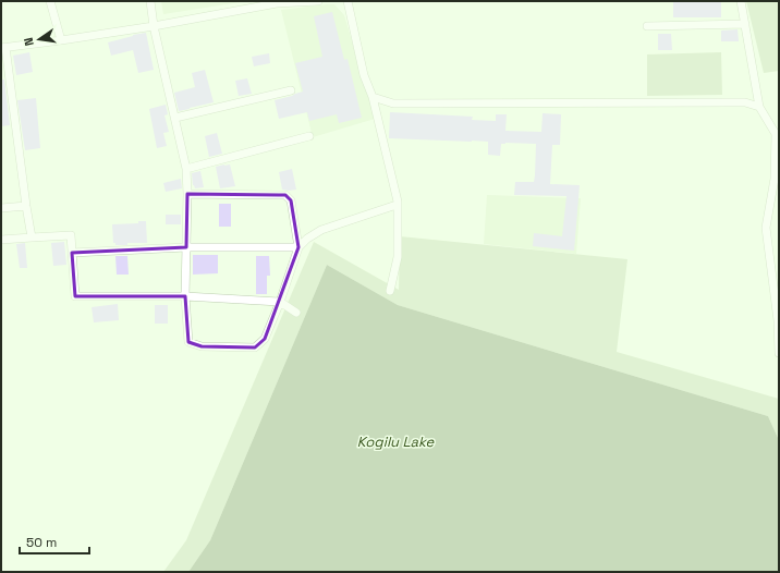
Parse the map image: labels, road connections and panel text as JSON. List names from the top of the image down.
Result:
{
  "water": ["Kogilu Lake"],
  "scale_bar": "50 m",
  "north": "left"
}
